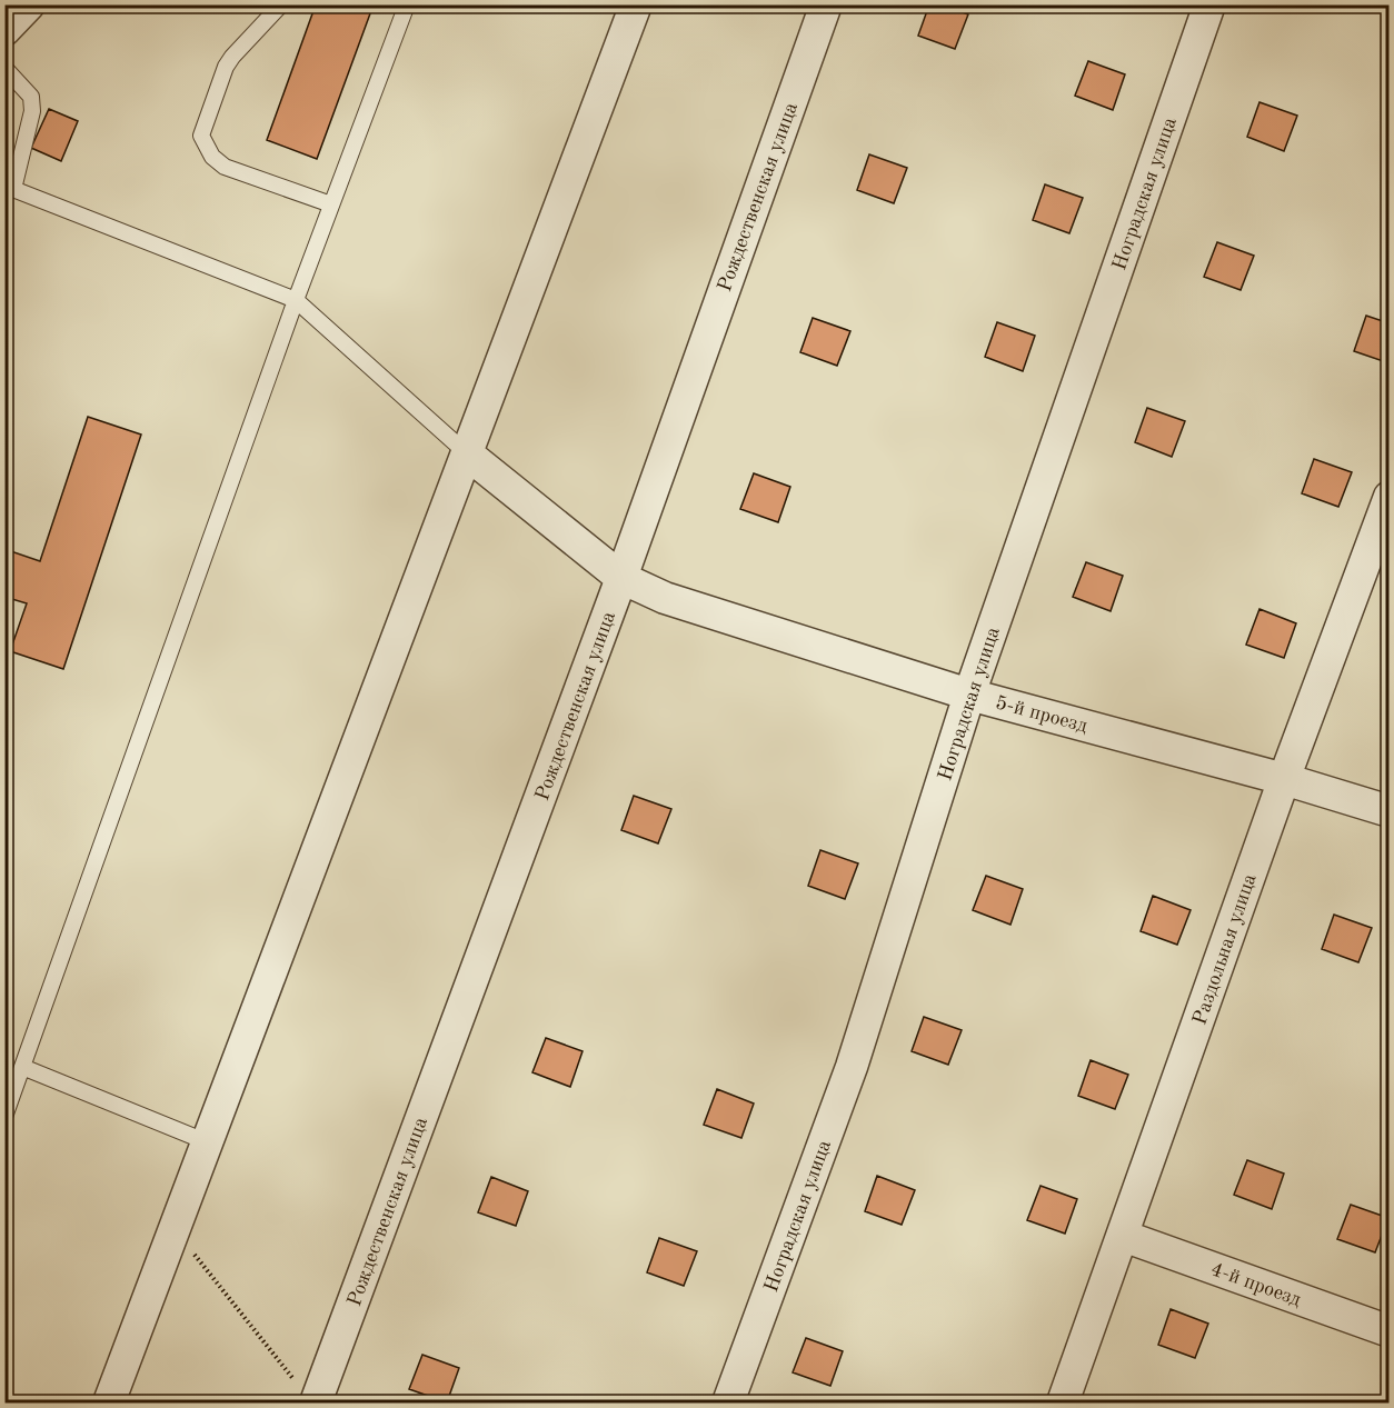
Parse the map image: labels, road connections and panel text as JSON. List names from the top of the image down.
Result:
{
  "streets": {
    "street": [
      "Ноградская улица",
      "Рождественская улица",
      "5-й проезд",
      "Раздольная улица",
      "4-й проезд"
    ]
  },
  "crossings": [
    ["Ноградская улица", "5-й проезд"],
    ["Рождественская улица", "5-й проезд"],
    ["5-й проезд", "Раздольная улица"],
    ["Раздольная улица", "4-й проезд"]
  ]
}
